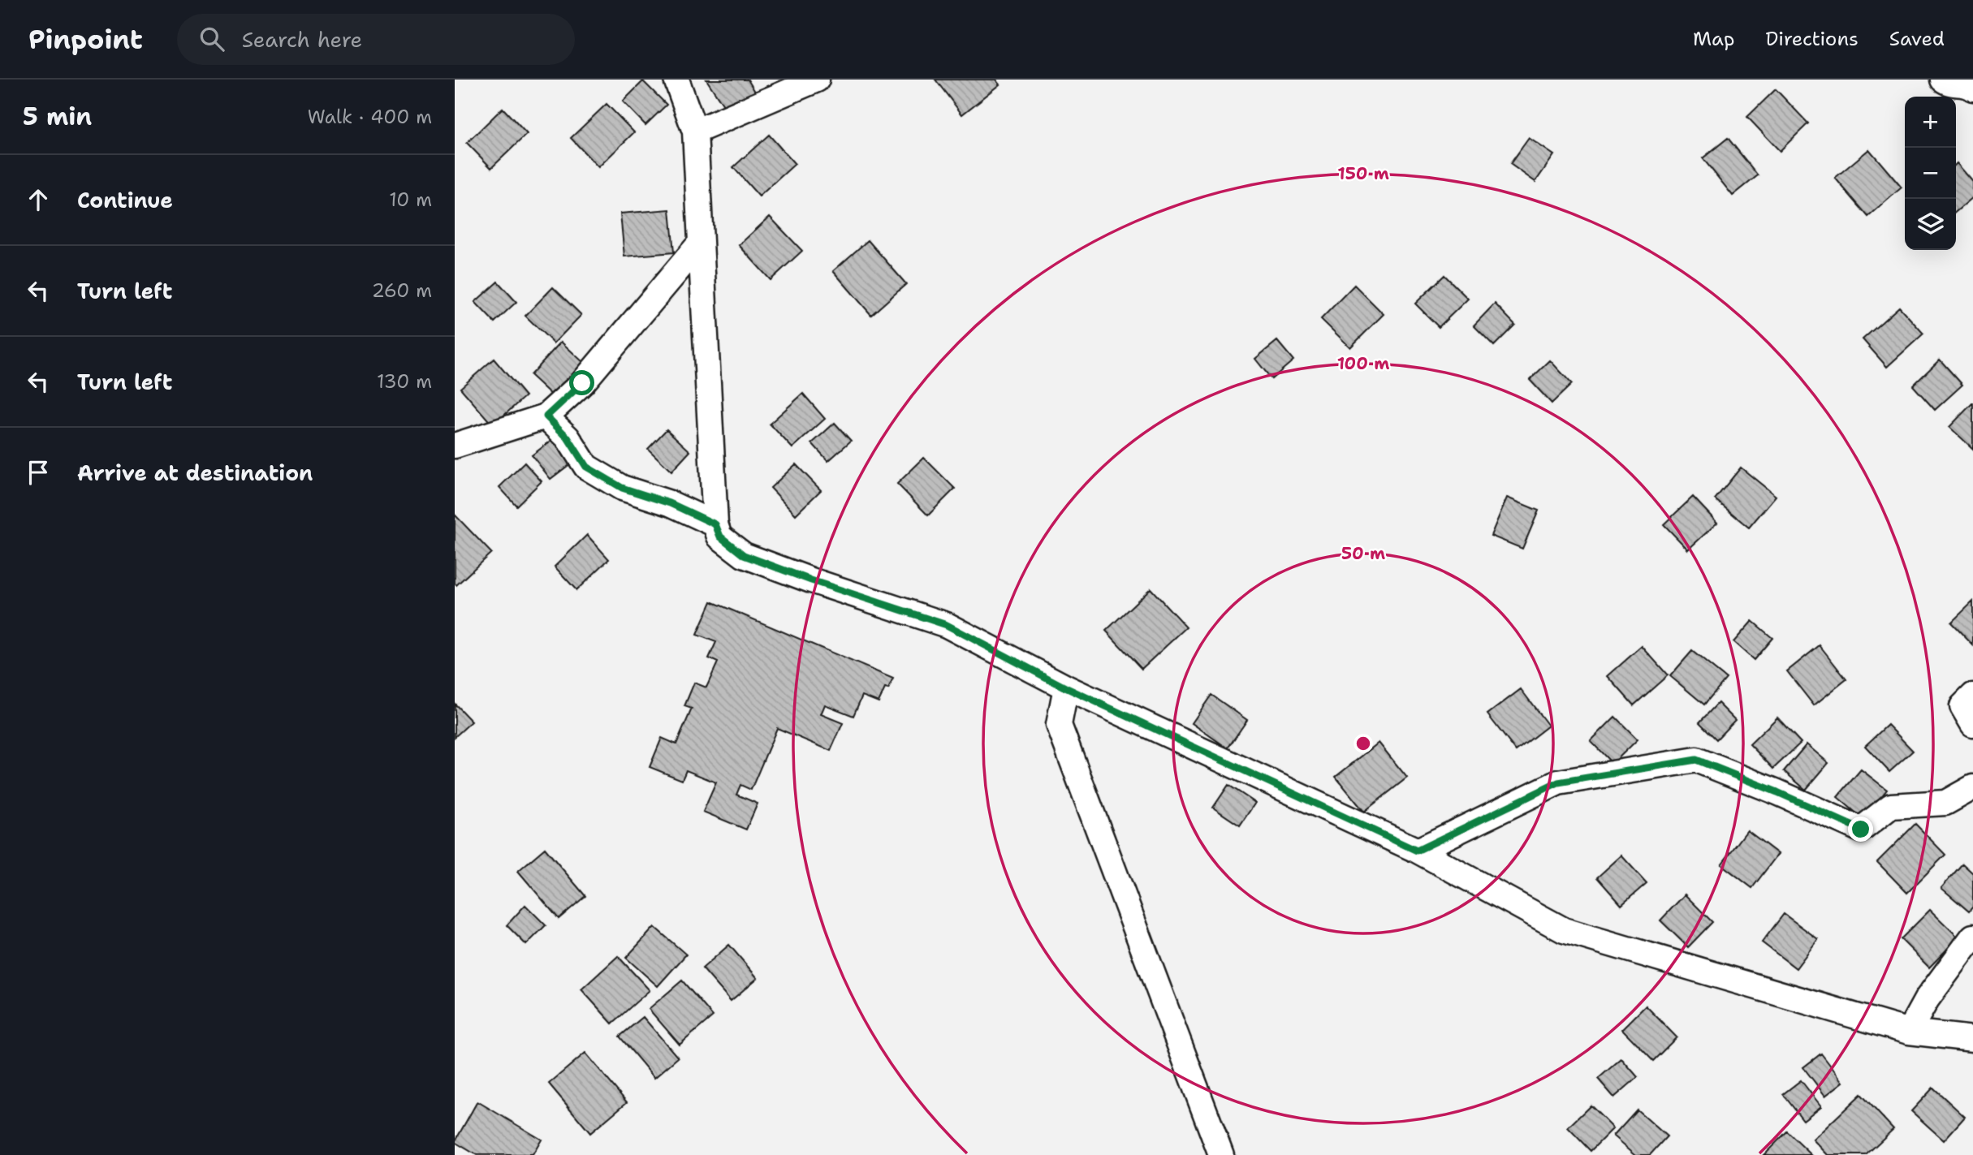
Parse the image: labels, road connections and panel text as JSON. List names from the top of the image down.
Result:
{
  "page": {
    "header": "Pinpoint",
    "search": "Search here",
    "nav": ["Map", "Directions", "Saved"],
    "heading": ["5 min", "Walk · 400 m"],
    "map_buttons": ["+", "−"],
    "list": [
      ["Continue", "10 m"],
      ["Turn left", "260 m"],
      ["Turn left", "130 m"],
      "Arrive at destination"
    ]
  },
  "rings": ["150 m", "100 m", "50 m"]
}
